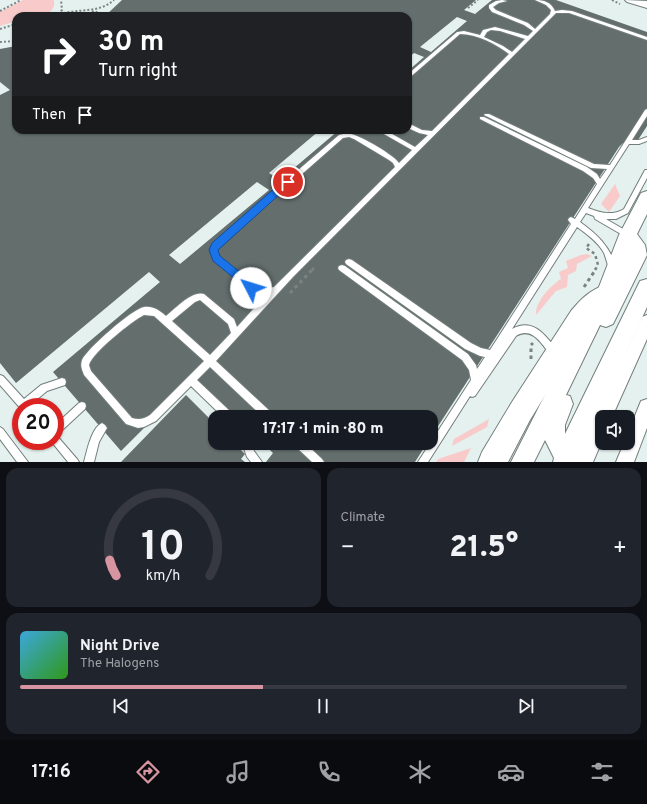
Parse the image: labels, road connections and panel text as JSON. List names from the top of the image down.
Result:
{
  "page": {
    "turn": ["30 m", "Turn right"],
    "then": "Then",
    "limit": "20",
    "trip": "17:17 · 1 min · 80 m",
    "tile": "Climate",
    "heat": ["−", "21.5°", "+"],
    "song": ["Night Drive", "The Halogens"],
    "tabs": "17:16",
    "gauge": ["10", "km/h"]
  }
}
